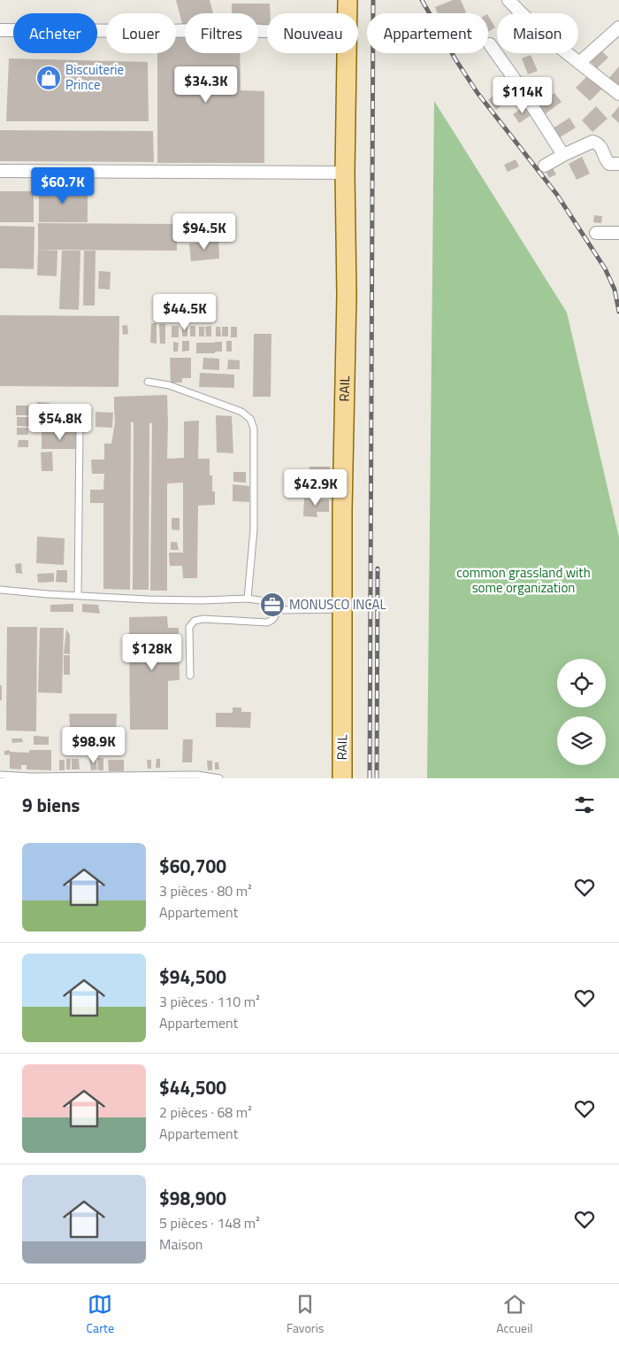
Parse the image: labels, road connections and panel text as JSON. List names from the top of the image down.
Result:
{
  "streets": {
    "main road": ["RAIL"]
  },
  "parks": ["common grassland with some organization"],
  "places": {
    "shop": ["Biscuiterie Prince"],
    "office": ["MONUSCO INCAL"]
  },
  "page": {
    "chip": [
      "Acheter",
      "Louer",
      "Filtres",
      "Nouveau",
      "Appartement",
      "Maison"
    ],
    "price": [
      "$34.3K",
      "$114K",
      "$60.7K",
      "$94.5K",
      "$44.5K",
      "$54.8K",
      "$42.9K",
      "$128K",
      "$98.9K"
    ],
    "heading": "9 biens",
    "list": [
      {
        "name": "$60,700",
        "note": "3 pièces · 80 m² · Appartement"
      },
      {
        "name": "$94,500",
        "note": "3 pièces · 110 m² · Appartement"
      },
      {
        "name": "$44,500",
        "note": "2 pièces · 68 m² · Appartement"
      },
      {
        "name": "$98,900",
        "note": "5 pièces · 148 m² · Maison"
      }
    ],
    "tabs": ["Carte", "Favoris", "Accueil"]
  }
}
